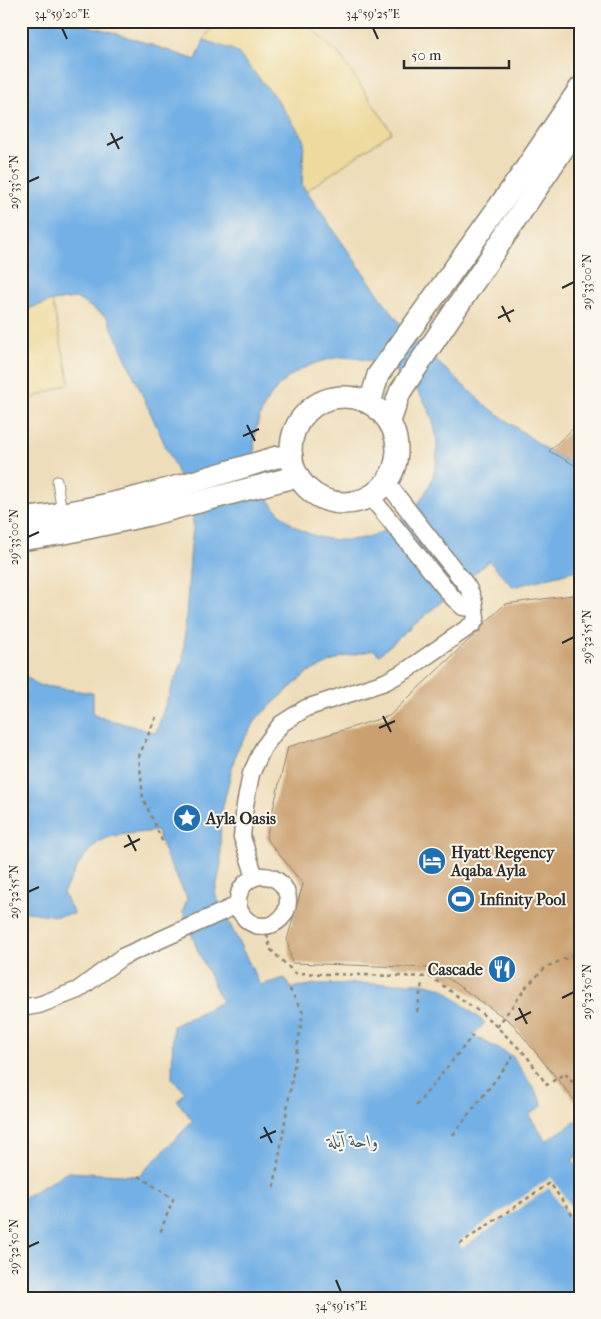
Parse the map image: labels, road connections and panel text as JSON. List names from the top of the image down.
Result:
{
  "water": ["واحة آيلة"],
  "places": {
    "place": ["Ayla Oasis"],
    "hotel": ["Hyatt Regency Aqaba Ayla"],
    "sports": ["Infinity Pool"],
    "restaurant": ["Cascade"]
  },
  "scale_bar": "50 m",
  "coordinates": [
    "34°59'20\"E",
    "34°59'25\"E",
    "29°33'05\"N",
    "29°33'00\"N",
    "29°32'55\"N",
    "29°32'50\"N",
    "34°59'15\"E"
  ]
}
